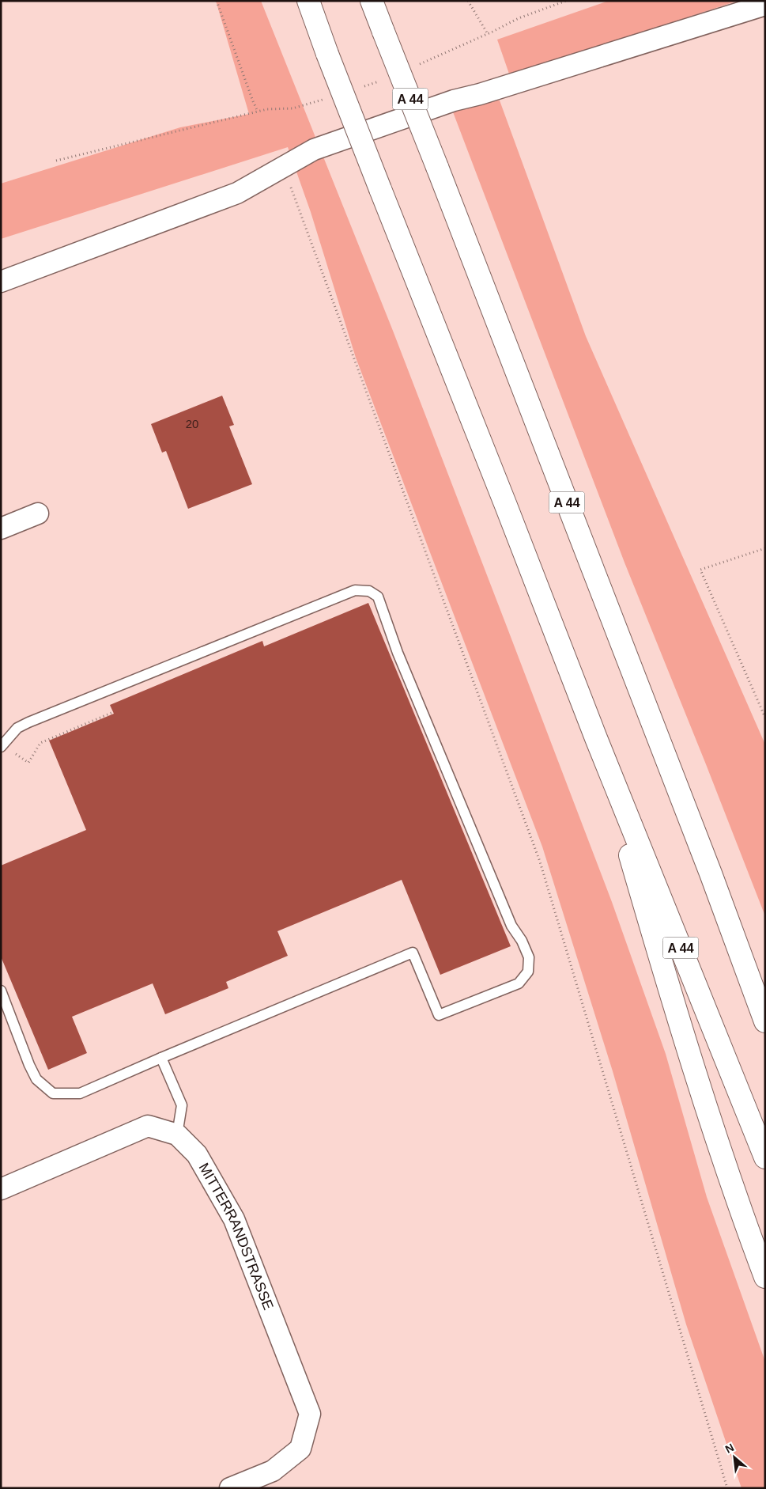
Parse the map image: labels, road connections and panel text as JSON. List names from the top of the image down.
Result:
{
  "streets": {
    "highway": ["A 44"],
    "street": ["MITTERRANDSTRASSE"]
  },
  "house_numbers": ["20"],
  "north": "top left"
}
